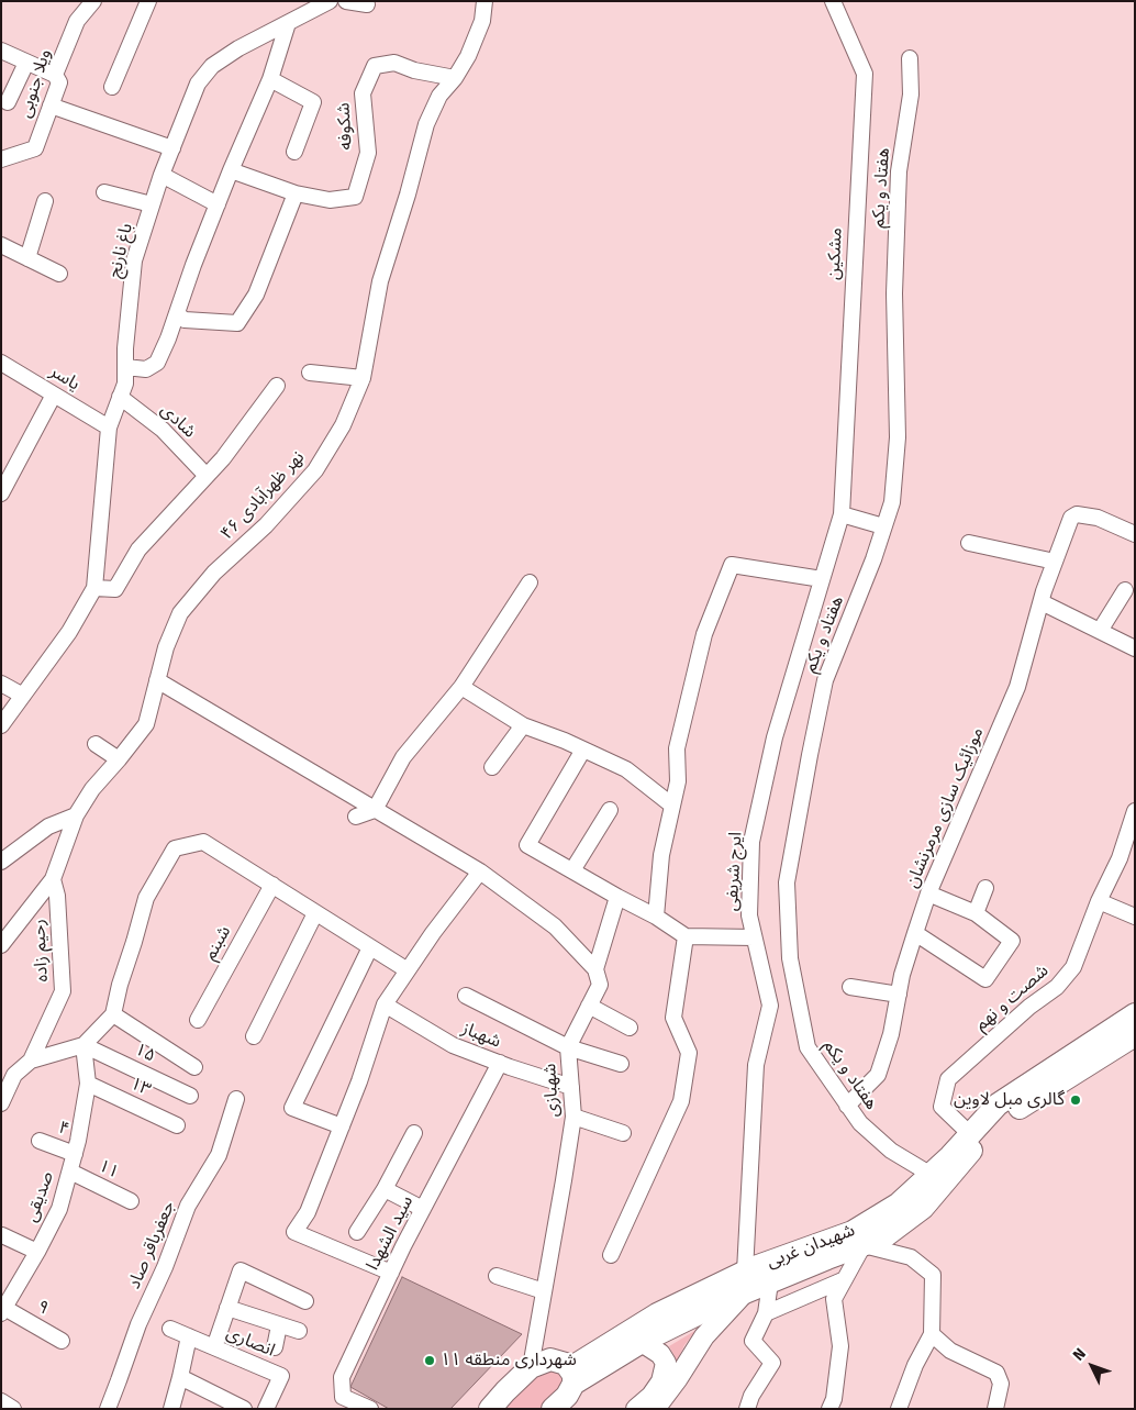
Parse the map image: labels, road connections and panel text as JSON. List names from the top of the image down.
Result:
{
  "streets": {
    "main road": ["شهیدان غربی"],
    "street": [
      "ویلا جنوبی",
      "شکوفه",
      "هفتاد و یکم",
      "باغ نارنج",
      "مشکین",
      "یاسر",
      "شادی",
      "نهر ظهرآبادی ۴۶",
      "موزائیک سازی مرمرنشان",
      "ایرج شریفی",
      "شبنم",
      "رحیم زاده",
      "شصت و نهم",
      "شهباز",
      "۱۵",
      "۱۳",
      "شهبازی",
      "۴",
      "۱۱",
      "صدیقی",
      "سید الشهدا",
      "جعفرباقر صاد",
      "۹",
      "انصاری"
    ]
  },
  "crossings": [
    ["شکوفه", "نهر ظهرآبادی ۴۶"],
    ["هفتاد و یکم", "موزائیک سازی مرمرنشان"],
    ["هفتاد و یکم", "شهیدان غربی"],
    ["باغ نارنج", "یاسر"],
    ["باغ نارنج", "شادی"],
    ["مشکین", "ایرج شریفی"],
    ["نهر ظهرآبادی ۴۶", "رحیم زاده"],
    ["ایرج شریفی", "شهیدان غربی"],
    ["شصت و نهم", "شهیدان غربی"],
    ["شهباز", "شهبازی"],
    ["شهباز", "سید الشهدا"],
    ["۱۵", "صدیقی"],
    ["۱۳", "صدیقی"],
    ["۴", "صدیقی"],
    ["۱۱", "صدیقی"],
    ["صدیقی", "۹"]
  ],
  "places": ["گالری مبل لاوین", "شهرداری منطقه ۱۱"],
  "north": "top left"
}
